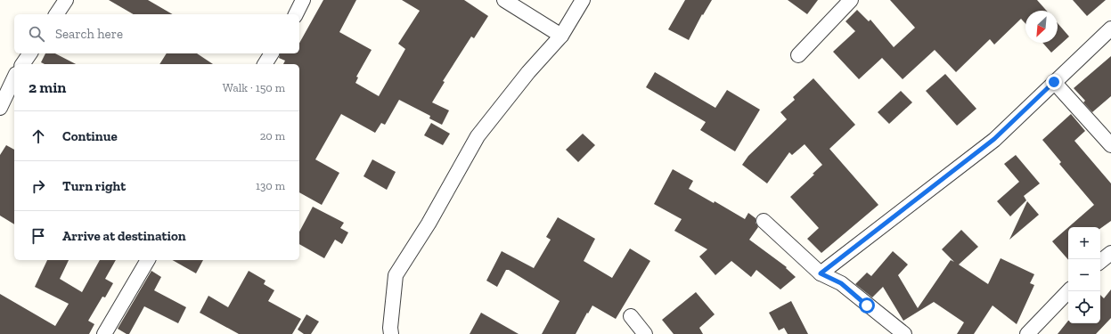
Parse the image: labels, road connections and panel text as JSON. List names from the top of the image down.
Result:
{
  "north": "bottom left",
  "page": {
    "search": "Search here",
    "heading": ["2 min", "Walk · 150 m"],
    "list": [
      ["Continue", "20 m"],
      ["Turn right", "130 m"],
      "Arrive at destination"
    ],
    "map_buttons": ["+", "−"]
  }
}
